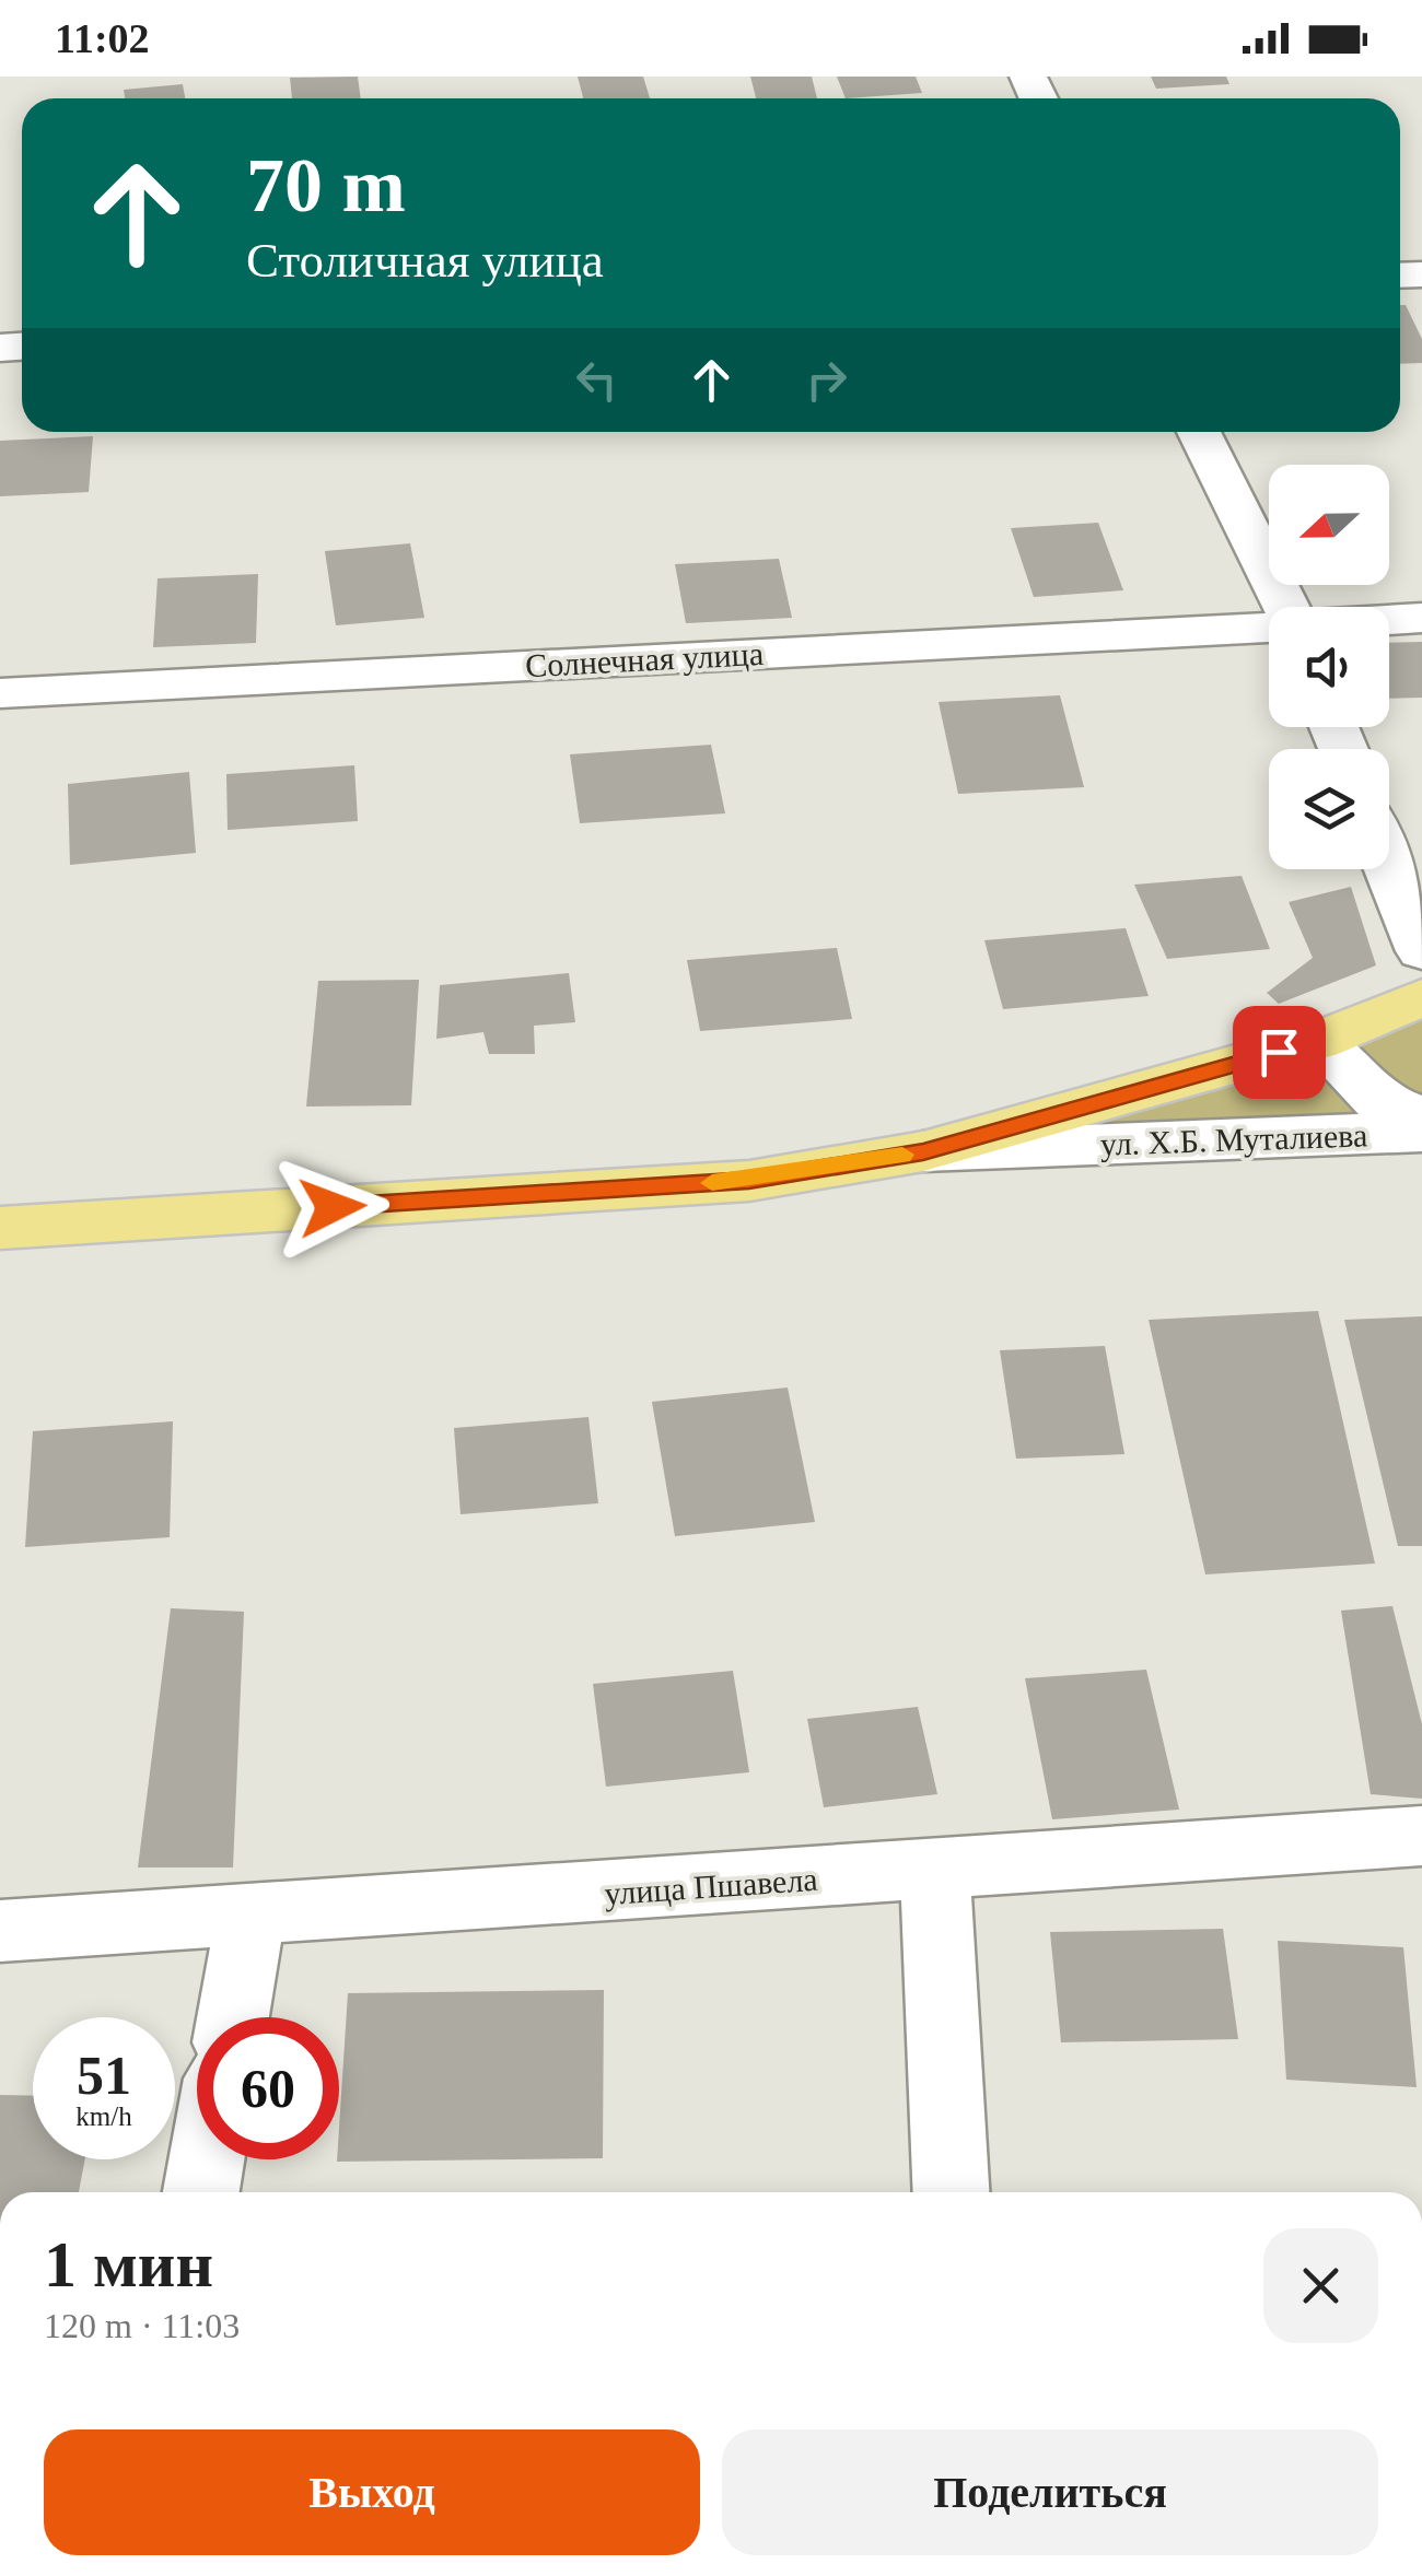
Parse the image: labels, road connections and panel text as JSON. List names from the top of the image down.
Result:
{
  "streets": {
    "main road": ["ул. Х.Б. Муталиева"],
    "street": ["Солнечная улица", "улица Пшавела"]
  },
  "north": "left",
  "page": {
    "status": "11:02",
    "turn": ["70 m", "Столичная улица"],
    "speed": "51 km/h",
    "limit": "60",
    "heading": ["1 мин", "120 m · 11:03"],
    "buttons": ["Выход", "Поделиться"]
  }
}
